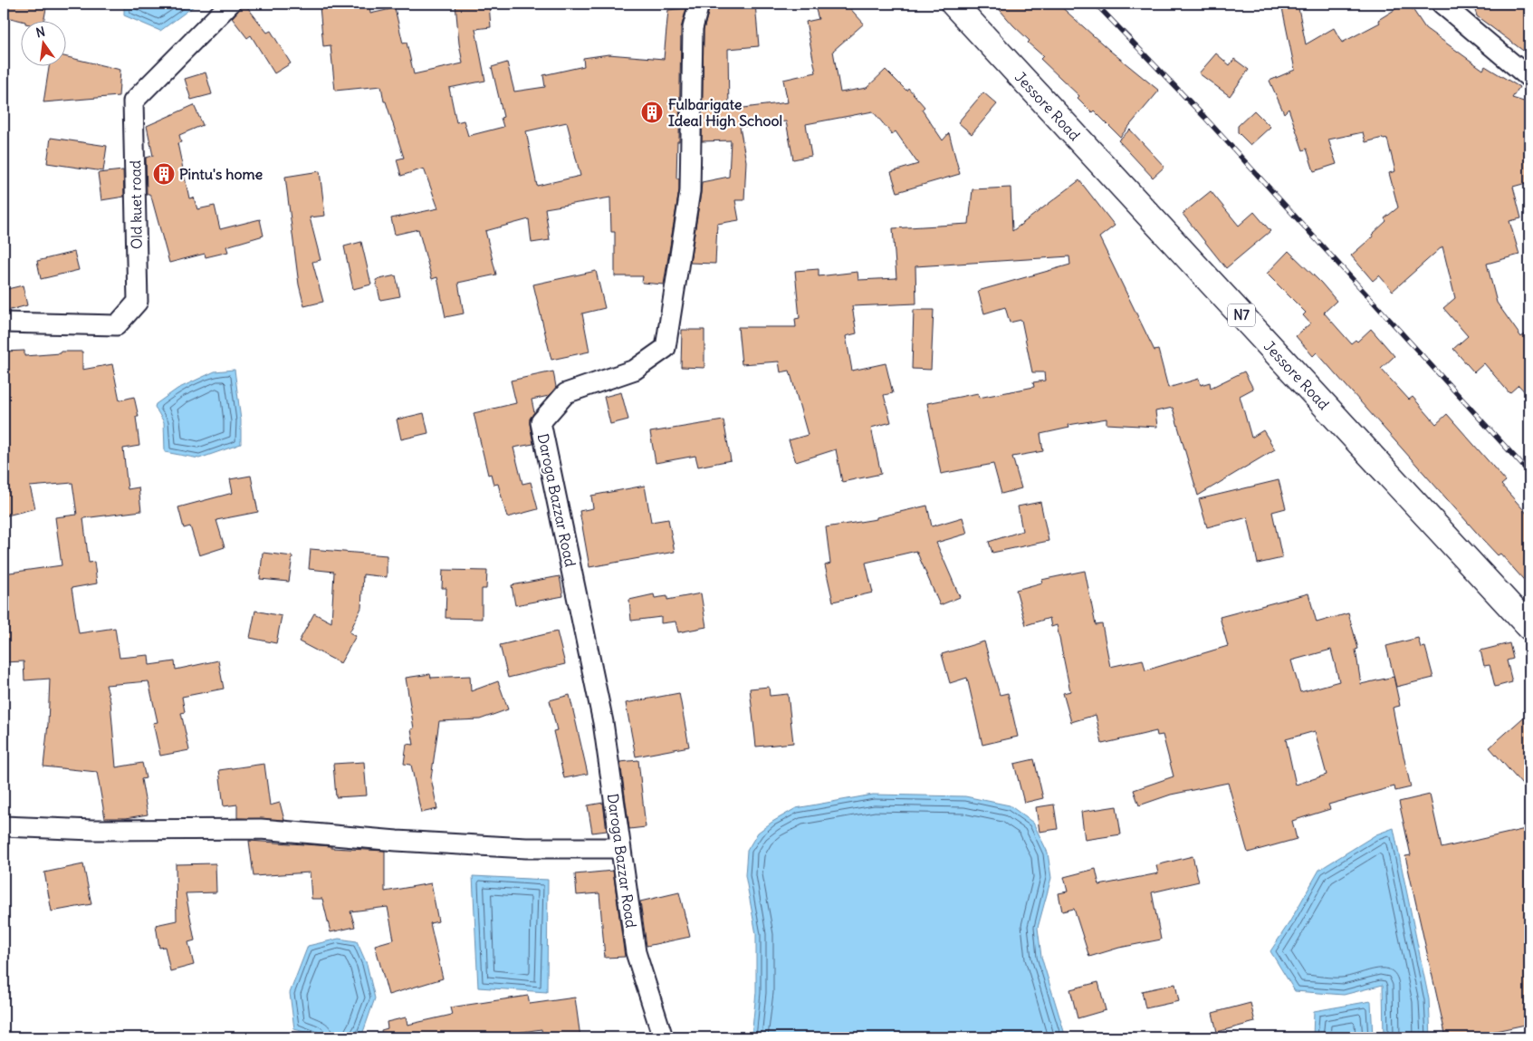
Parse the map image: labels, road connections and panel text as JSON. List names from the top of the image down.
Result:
{
  "streets": {
    "highway": ["Jessore Road", "N7"],
    "street": ["Old kuet road", "Daroga Bazzar Road"]
  },
  "places": {
    "building": ["Fulbarigate Ideal High School", "Pintu's home"]
  },
  "north": "top"
}
